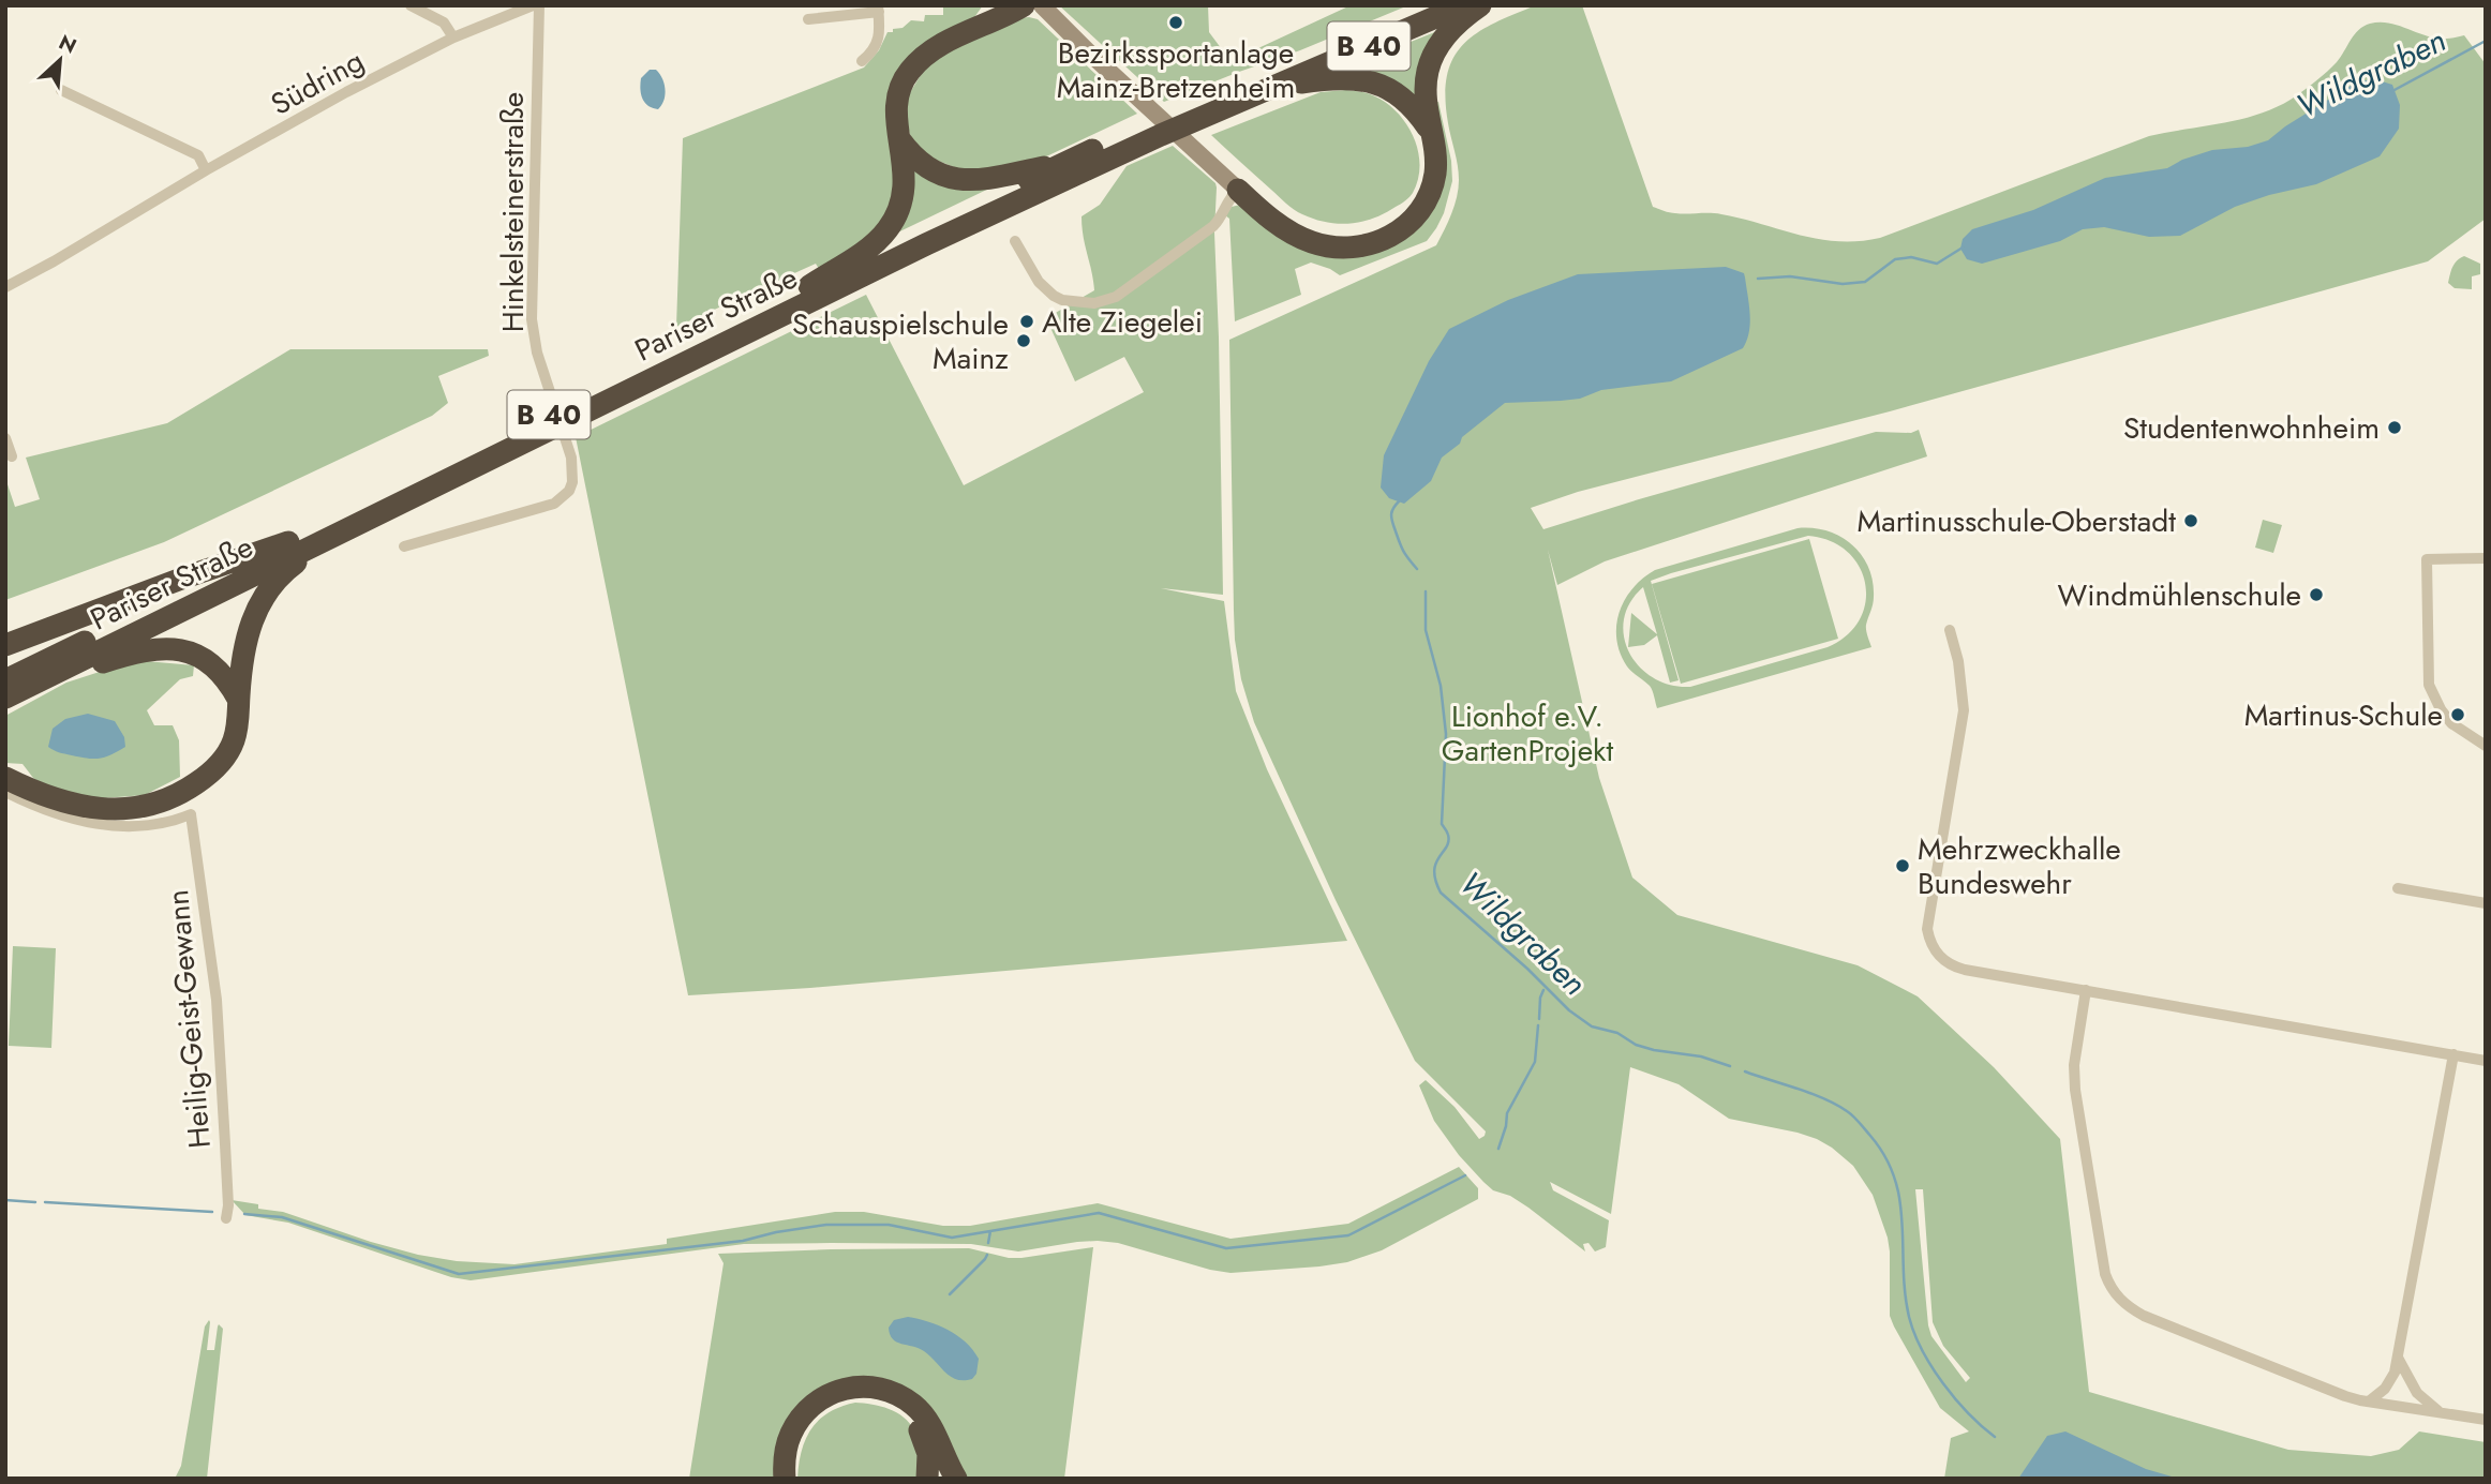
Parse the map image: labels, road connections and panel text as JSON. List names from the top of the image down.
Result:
{
  "streets": {
    "highway": ["B 40", "Pariser Straße"],
    "street": ["Südring", "Hinkelsteinerstraße", "Heilig-Geist-Gewann"]
  },
  "crossings": [
    ["B 40", "Pariser Straße"]
  ],
  "water": ["Wildgraben"],
  "parks": ["Lionhof e.V. GartenProjekt"],
  "places": [
    "Bezirkssportanlage Mainz-Bretzenheim",
    "Alte Ziegelei",
    "Schauspielschule Mainz",
    "Studentenwohnheim",
    "Martinusschule-Oberstadt",
    "Windmühlenschule",
    "Martinus-Schule",
    "Mehrzweckhalle Bundeswehr"
  ],
  "north": "top right"
}
